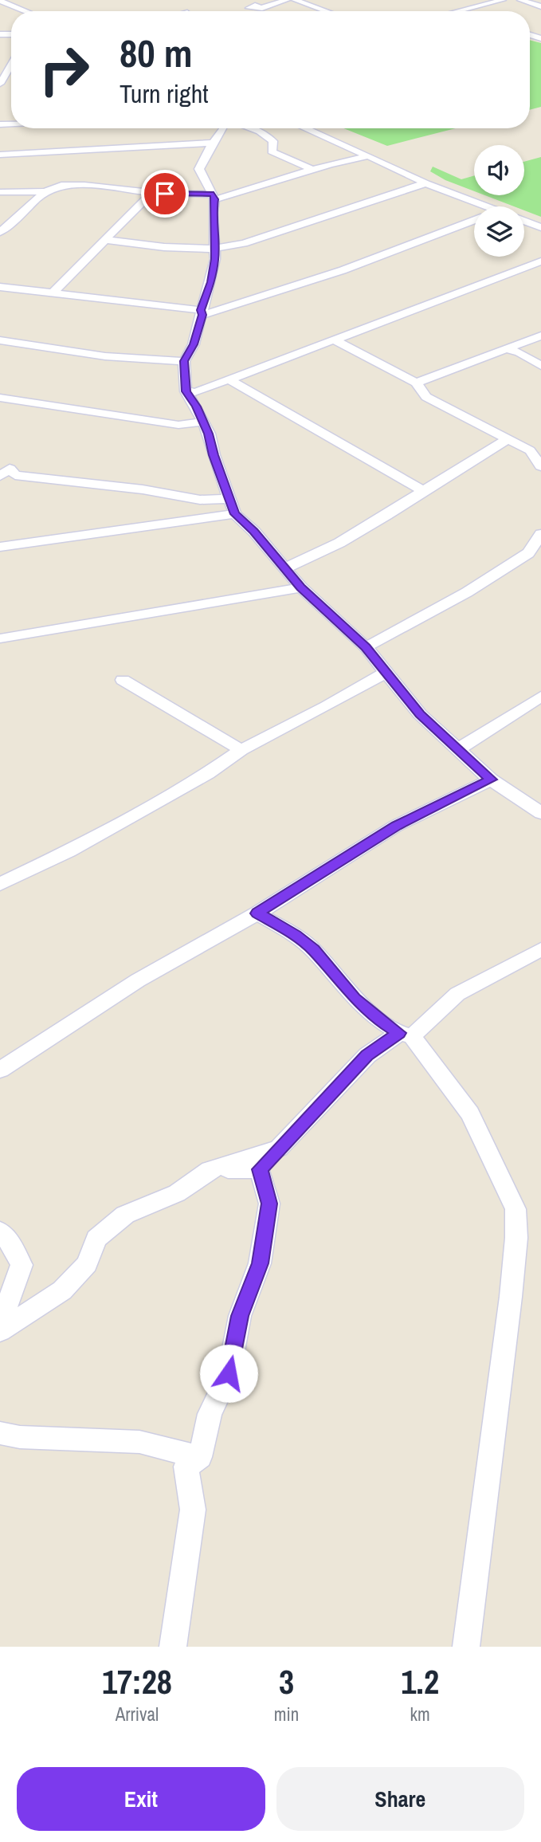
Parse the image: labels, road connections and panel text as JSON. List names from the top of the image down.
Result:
{
  "page": {
    "turn": ["80 m", "Turn right"],
    "eta": [
      "17:28",
      "Arrival",
      "3",
      "min",
      "1.2",
      "km"
    ],
    "buttons": ["Exit", "Share"]
  }
}
